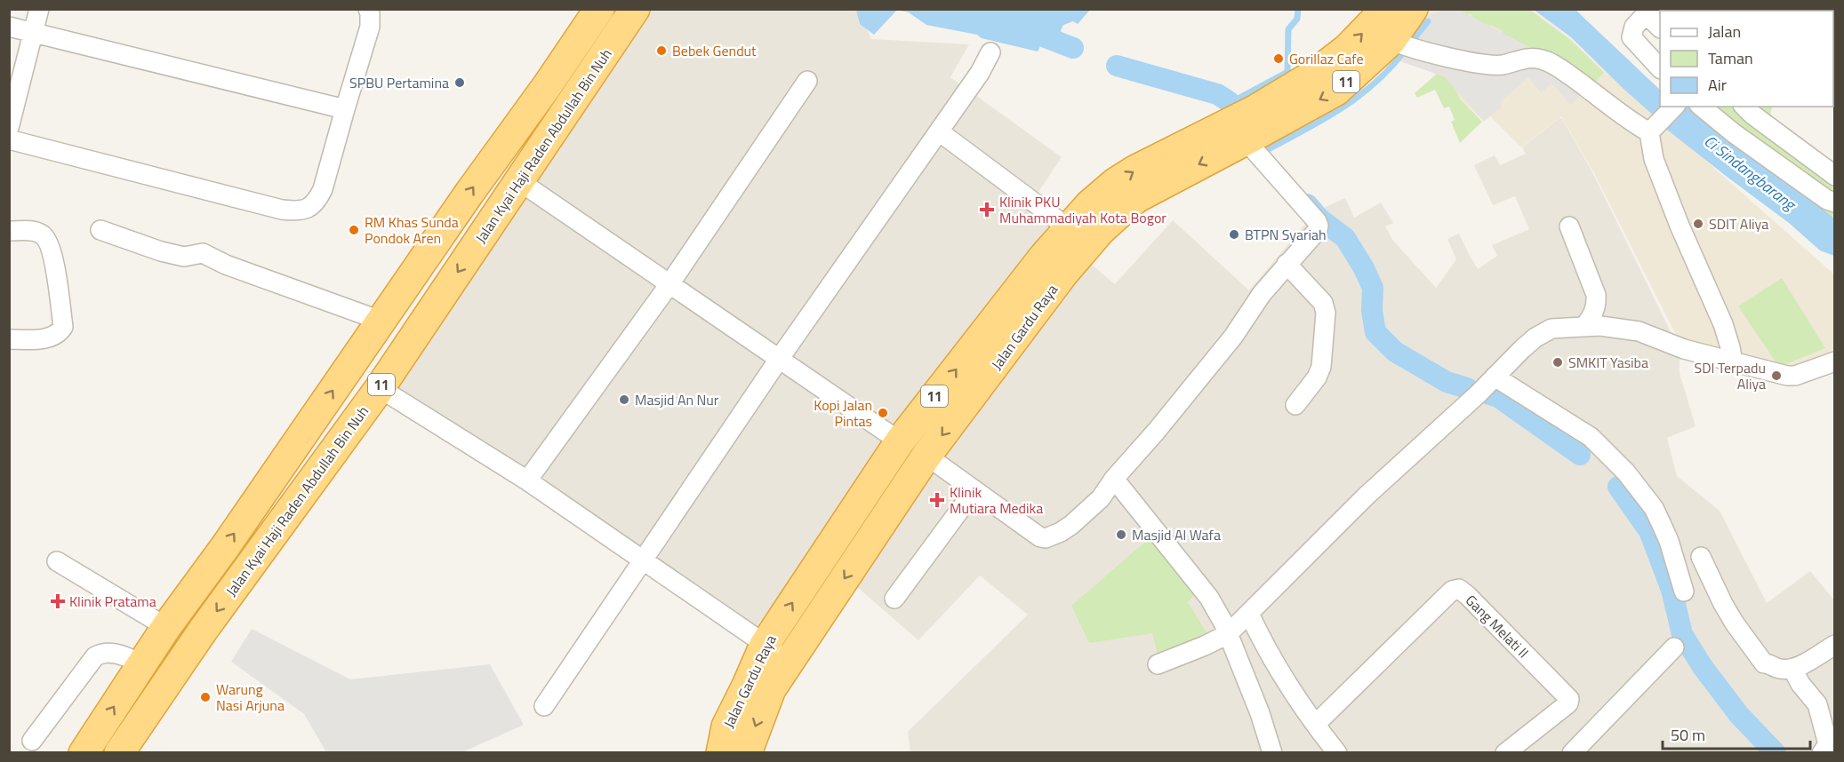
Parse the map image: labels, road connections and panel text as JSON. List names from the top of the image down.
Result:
{
  "streets": {
    "highway": ["11", "Jalan Kyai Haji Raden Abdullah Bin Nuh", "Jalan Gardu Raya"],
    "street": ["Gang Melati II"]
  },
  "water": ["Ci Sindangbarang"],
  "places": {
    "other": [
      "Bebek Gendut",
      "Gorillaz Cafe",
      "SPBU Pertamina",
      "SDIT Aliya",
      "RM Khas Sunda Pondok Aren",
      "BTPN Syariah",
      "SMKIT Yasiba",
      "SDI Terpadu Aliya",
      "Masjid An Nur",
      "Kopi Jalan Pintas",
      "Masjid Al Wafa",
      "Warung Nasi Arjuna"
    ],
    "health": ["Klinik PKU Muhammadiyah Kota Bogor", "Klinik Mutiara Medika", "Klinik Pratama"]
  },
  "legend": ["Jalan", "Taman", "Air"],
  "scale_bar": "50 m"
}
